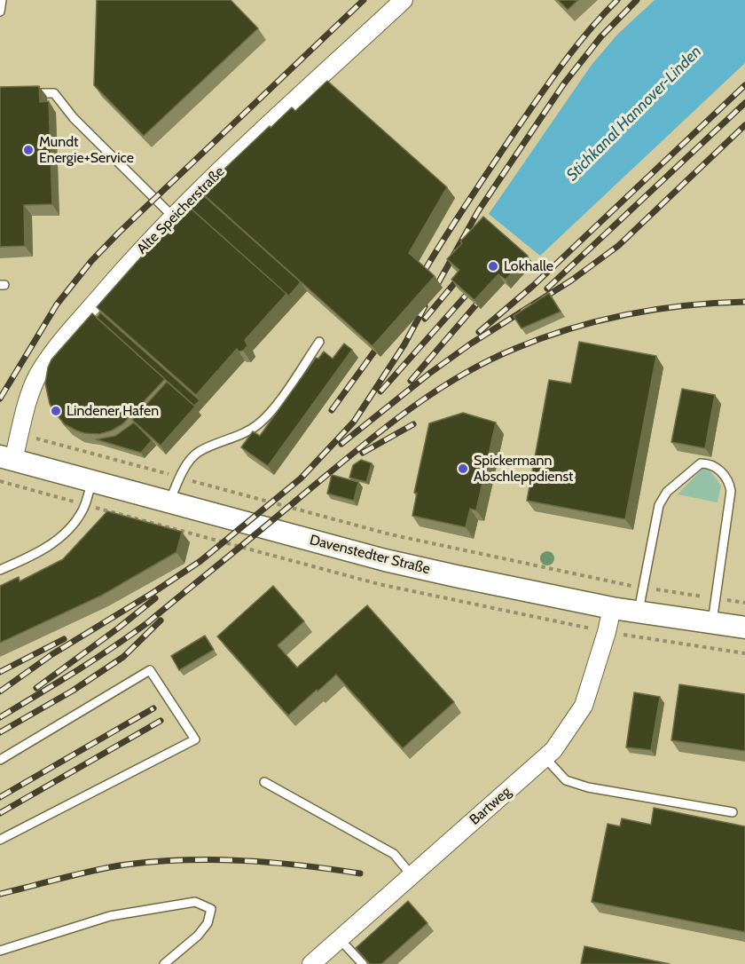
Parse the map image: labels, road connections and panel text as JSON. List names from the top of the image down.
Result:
{
  "streets": {
    "street": ["Alte Speicherstraße", "Davenstedter Straße", "Bartweg"]
  },
  "crossings": [
    ["Alte Speicherstraße", "Davenstedter Straße"],
    ["Davenstedter Straße", "Bartweg"]
  ],
  "water": ["Stichkanal Hannover-Linden"],
  "places": [
    "Mundt Energie+Service",
    "Lokhalle",
    "Lindener Hafen",
    "Spickermann Abschleppdienst"
  ]
}
